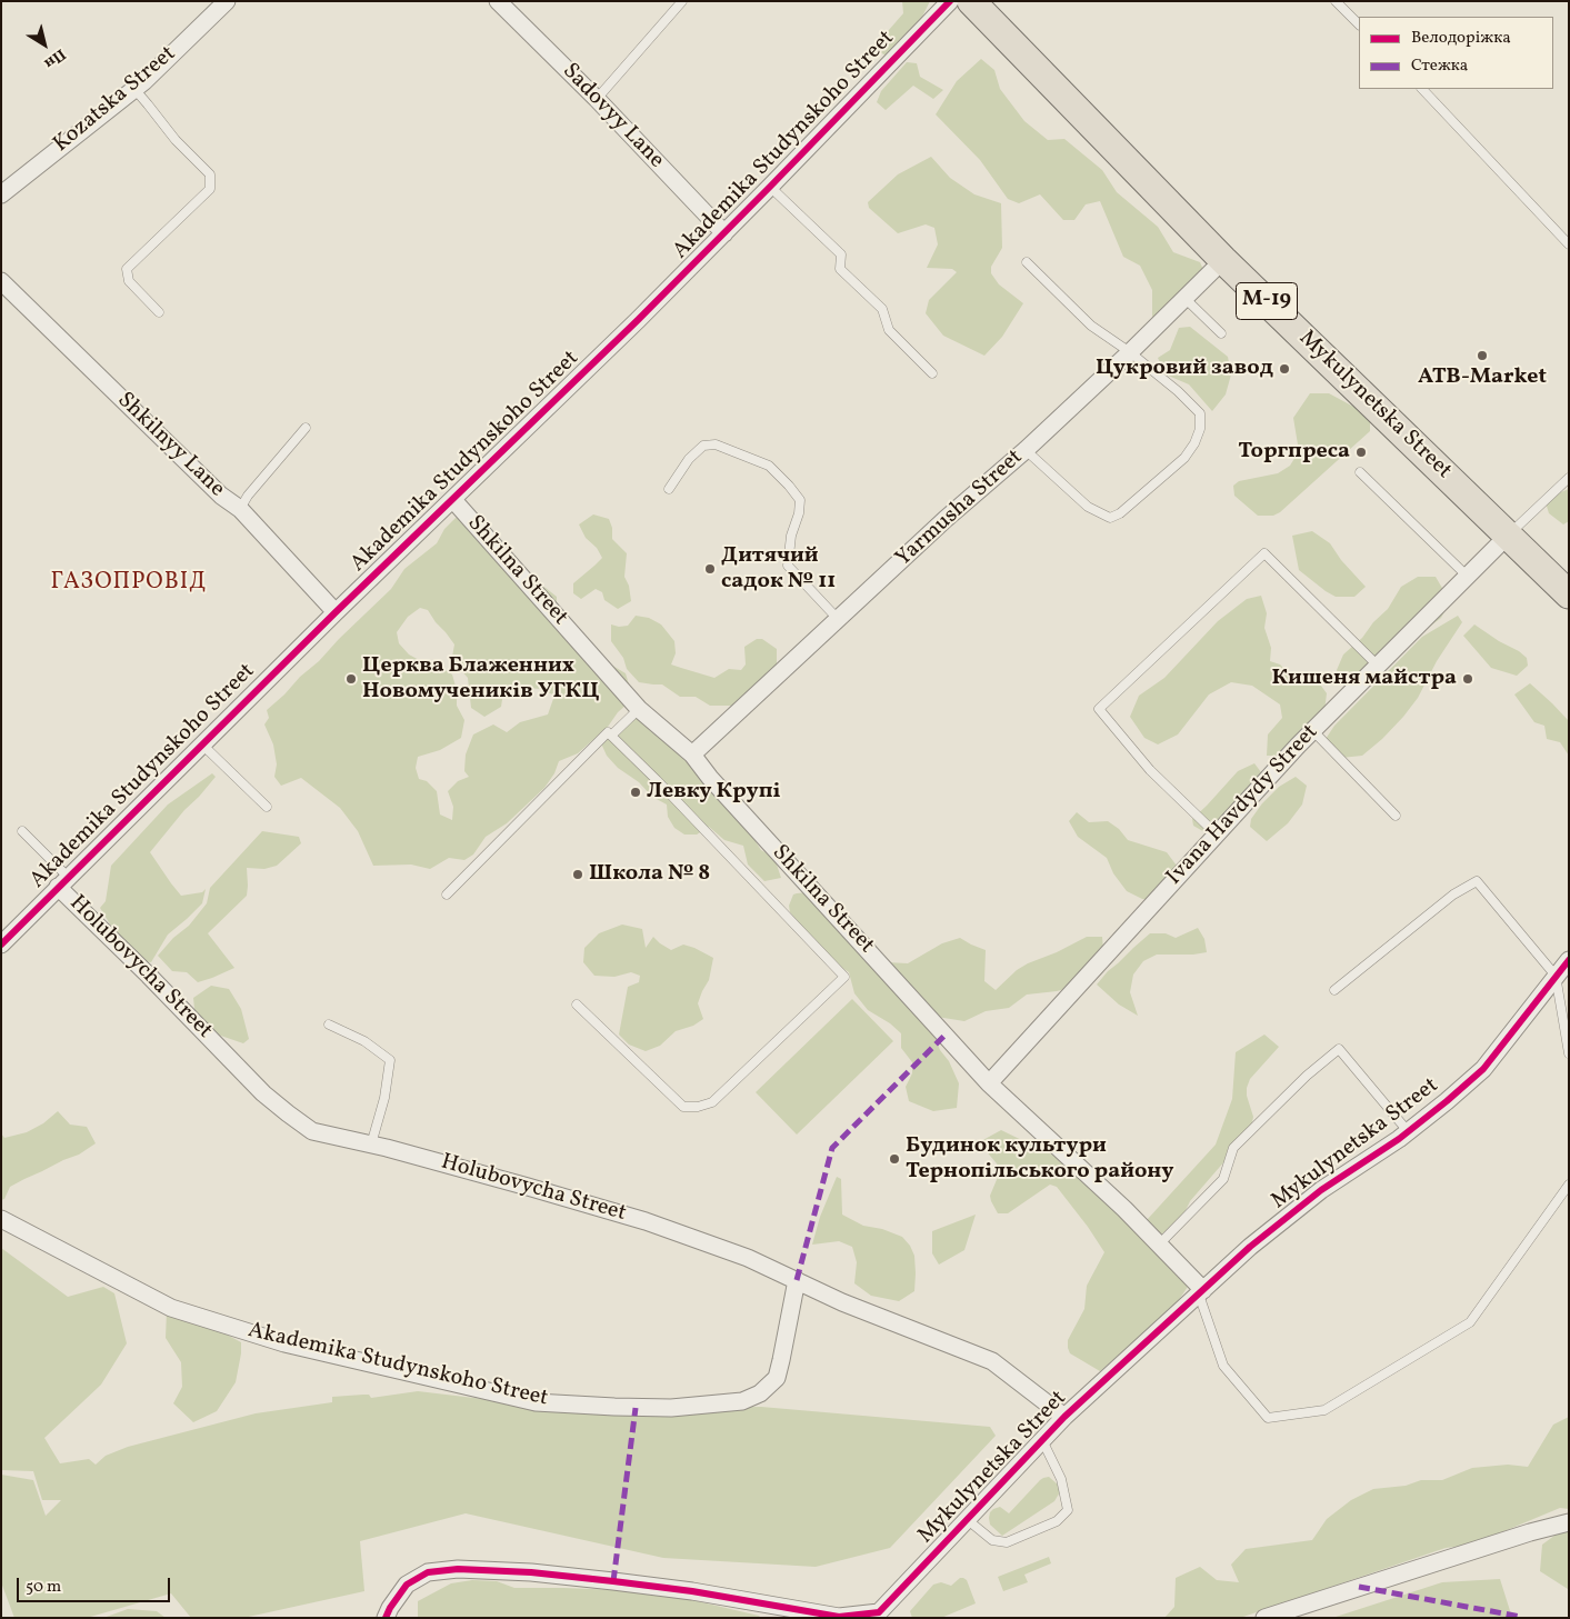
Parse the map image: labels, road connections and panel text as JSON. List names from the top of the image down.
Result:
{
  "streets": {
    "highway": ["М-19", "Mykulynetska Street"],
    "street": [
      "Kozatska Street",
      "Sadovyy Lane",
      "Akademika Studynskoho Street",
      "Shkilnyy Lane",
      "Yarmusha Street",
      "Shkilna Street",
      "Ivana Havdydy Street",
      "Holubovycha Street"
    ]
  },
  "crossings": [
    ["Sadovyy Lane", "Akademika Studynskoho Street"],
    ["Akademika Studynskoho Street", "Shkilnyy Lane"],
    ["Akademika Studynskoho Street", "Shkilna Street"],
    ["Akademika Studynskoho Street", "Holubovycha Street"],
    ["Mykulynetska Street", "Yarmusha Street"],
    ["Mykulynetska Street", "Shkilna Street"],
    ["Mykulynetska Street", "Ivana Havdydy Street"],
    ["Mykulynetska Street", "Holubovycha Street"],
    ["Yarmusha Street", "Shkilna Street"],
    ["Shkilna Street", "Ivana Havdydy Street"]
  ],
  "districts": ["ГАЗОПРОВІД"],
  "places": [
    "ATB-Market",
    "Цукровий завод",
    "Торгпреса",
    "Дитячий садок № 11",
    "Церква Блаженних Новомучеників УГКЦ",
    "Кишеня майстра",
    "Левку Крупі",
    "Школа № 8",
    "Будинок культури Тернопільського району"
  ],
  "legend": ["Велодоріжка", "Стежка"],
  "scale_bar": "50 m",
  "north": "bottom right"
}
